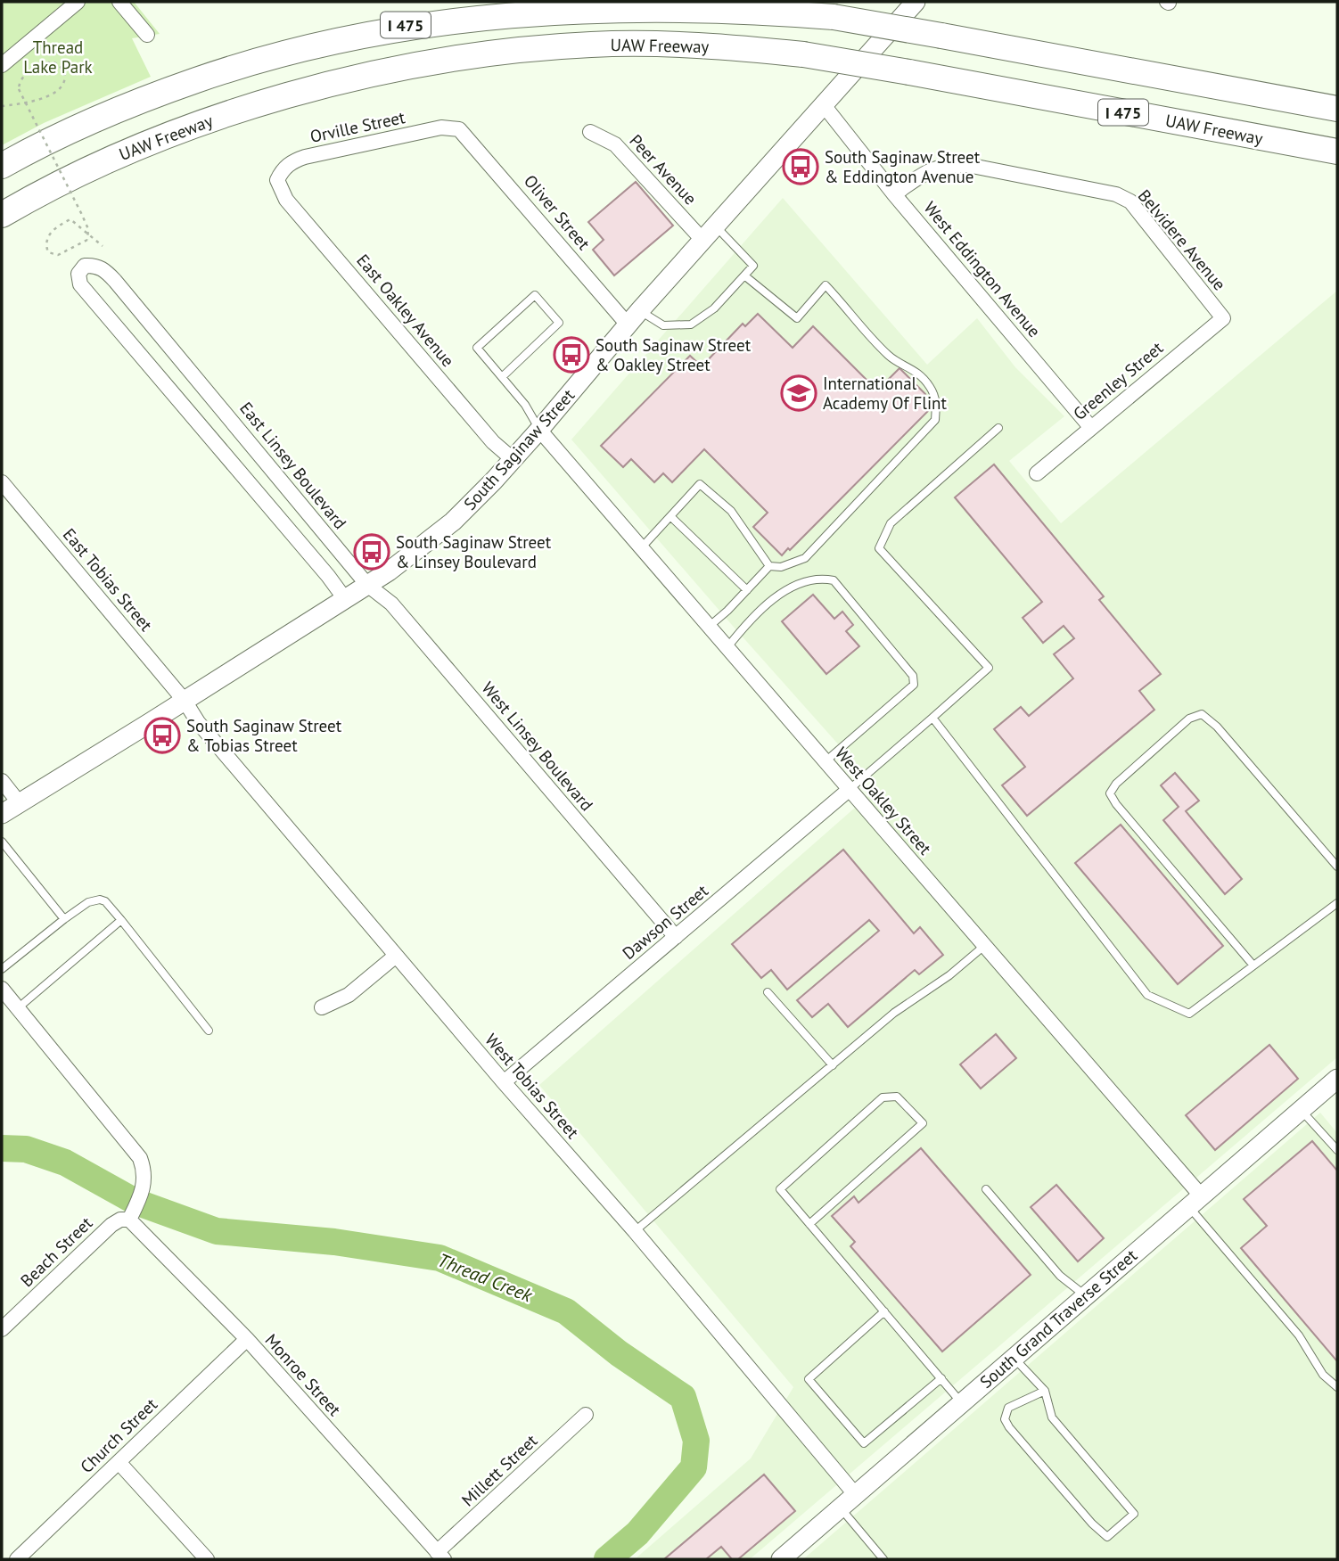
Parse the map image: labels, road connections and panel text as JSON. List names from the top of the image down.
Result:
{
  "streets": {
    "highway": ["I 475", "UAW Freeway"],
    "main road": ["South Saginaw Street", "South Grand Traverse Street"],
    "street": [
      "Orville Street",
      "Peer Avenue",
      "Oliver Street",
      "Belvidere Avenue",
      "West Eddington Avenue",
      "East Oakley Avenue",
      "Greenley Street",
      "East Linsey Boulevard",
      "East Tobias Street",
      "West Linsey Boulevard",
      "West Oakley Street",
      "Dawson Street",
      "West Tobias Street",
      "Beach Street",
      "Monroe Street",
      "Church Street",
      "Millett Street"
    ]
  },
  "crossings": [
    ["Orville Street", "Oliver Street"],
    ["Orville Street", "East Oakley Avenue"],
    ["Peer Avenue", "South Saginaw Street"],
    ["Oliver Street", "South Saginaw Street"],
    ["Belvidere Avenue", "West Eddington Avenue"],
    ["Belvidere Avenue", "Greenley Street"],
    ["West Eddington Avenue", "Greenley Street"],
    ["West Eddington Avenue", "South Saginaw Street"],
    ["East Oakley Avenue", "South Saginaw Street"],
    ["South Saginaw Street", "East Linsey Boulevard"],
    ["South Saginaw Street", "East Tobias Street"],
    ["South Saginaw Street", "West Linsey Boulevard"],
    ["South Saginaw Street", "West Oakley Street"],
    ["South Saginaw Street", "West Tobias Street"],
    ["East Linsey Boulevard", "West Linsey Boulevard"],
    ["East Tobias Street", "West Tobias Street"],
    ["West Linsey Boulevard", "Dawson Street"],
    ["West Oakley Street", "Dawson Street"],
    ["West Oakley Street", "South Grand Traverse Street"],
    ["Dawson Street", "West Tobias Street"],
    ["West Tobias Street", "South Grand Traverse Street"],
    ["Beach Street", "Monroe Street"],
    ["Monroe Street", "Church Street"],
    ["Monroe Street", "Millett Street"]
  ],
  "water": ["Thread Creek"],
  "parks": ["Thread Lake Park"],
  "places": {
    "bus stop": [
      "South Saginaw Street & Eddington Avenue",
      "South Saginaw Street & Oakley Street",
      "South Saginaw Street & Linsey Boulevard",
      "South Saginaw Street & Tobias Street"
    ],
    "school or university": ["International Academy Of Flint"]
  }
}
